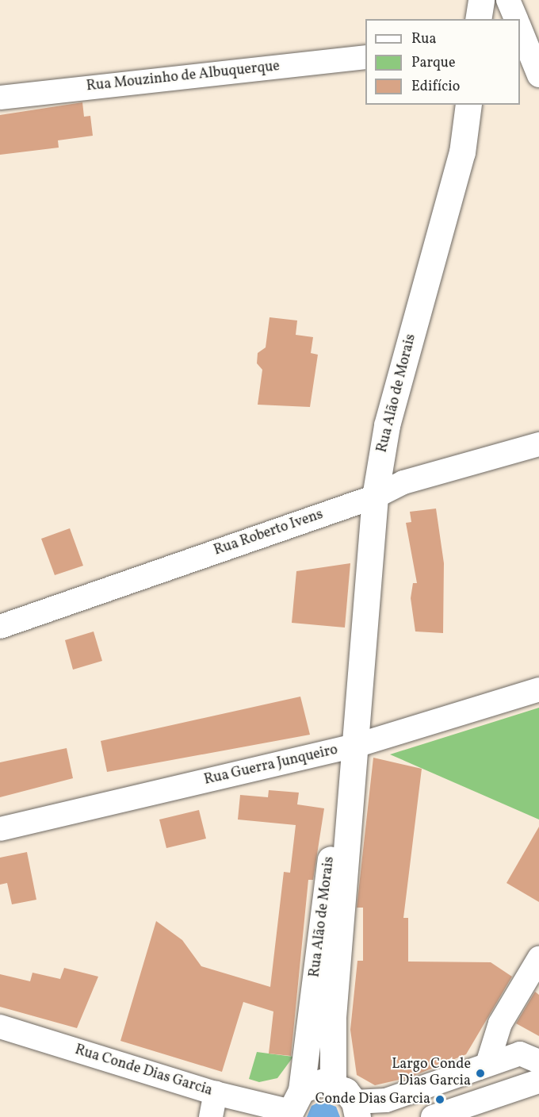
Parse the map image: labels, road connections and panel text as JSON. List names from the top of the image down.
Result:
{
  "streets": {
    "street": [
      "Rua Mouzinho de Albuquerque",
      "Rua Alão de Morais",
      "Rua Roberto Ivens",
      "Rua Guerra Junqueiro",
      "Rua Conde Dias Garcia"
    ]
  },
  "crossings": [
    ["Rua Alão de Morais", "Rua Roberto Ivens"],
    ["Rua Alão de Morais", "Rua Guerra Junqueiro"],
    ["Rua Alão de Morais", "Rua Conde Dias Garcia"]
  ],
  "places": ["Largo Conde Dias Garcia", "Conde Dias Garcia"],
  "legend": ["Rua", "Parque", "Edifício"]
}
